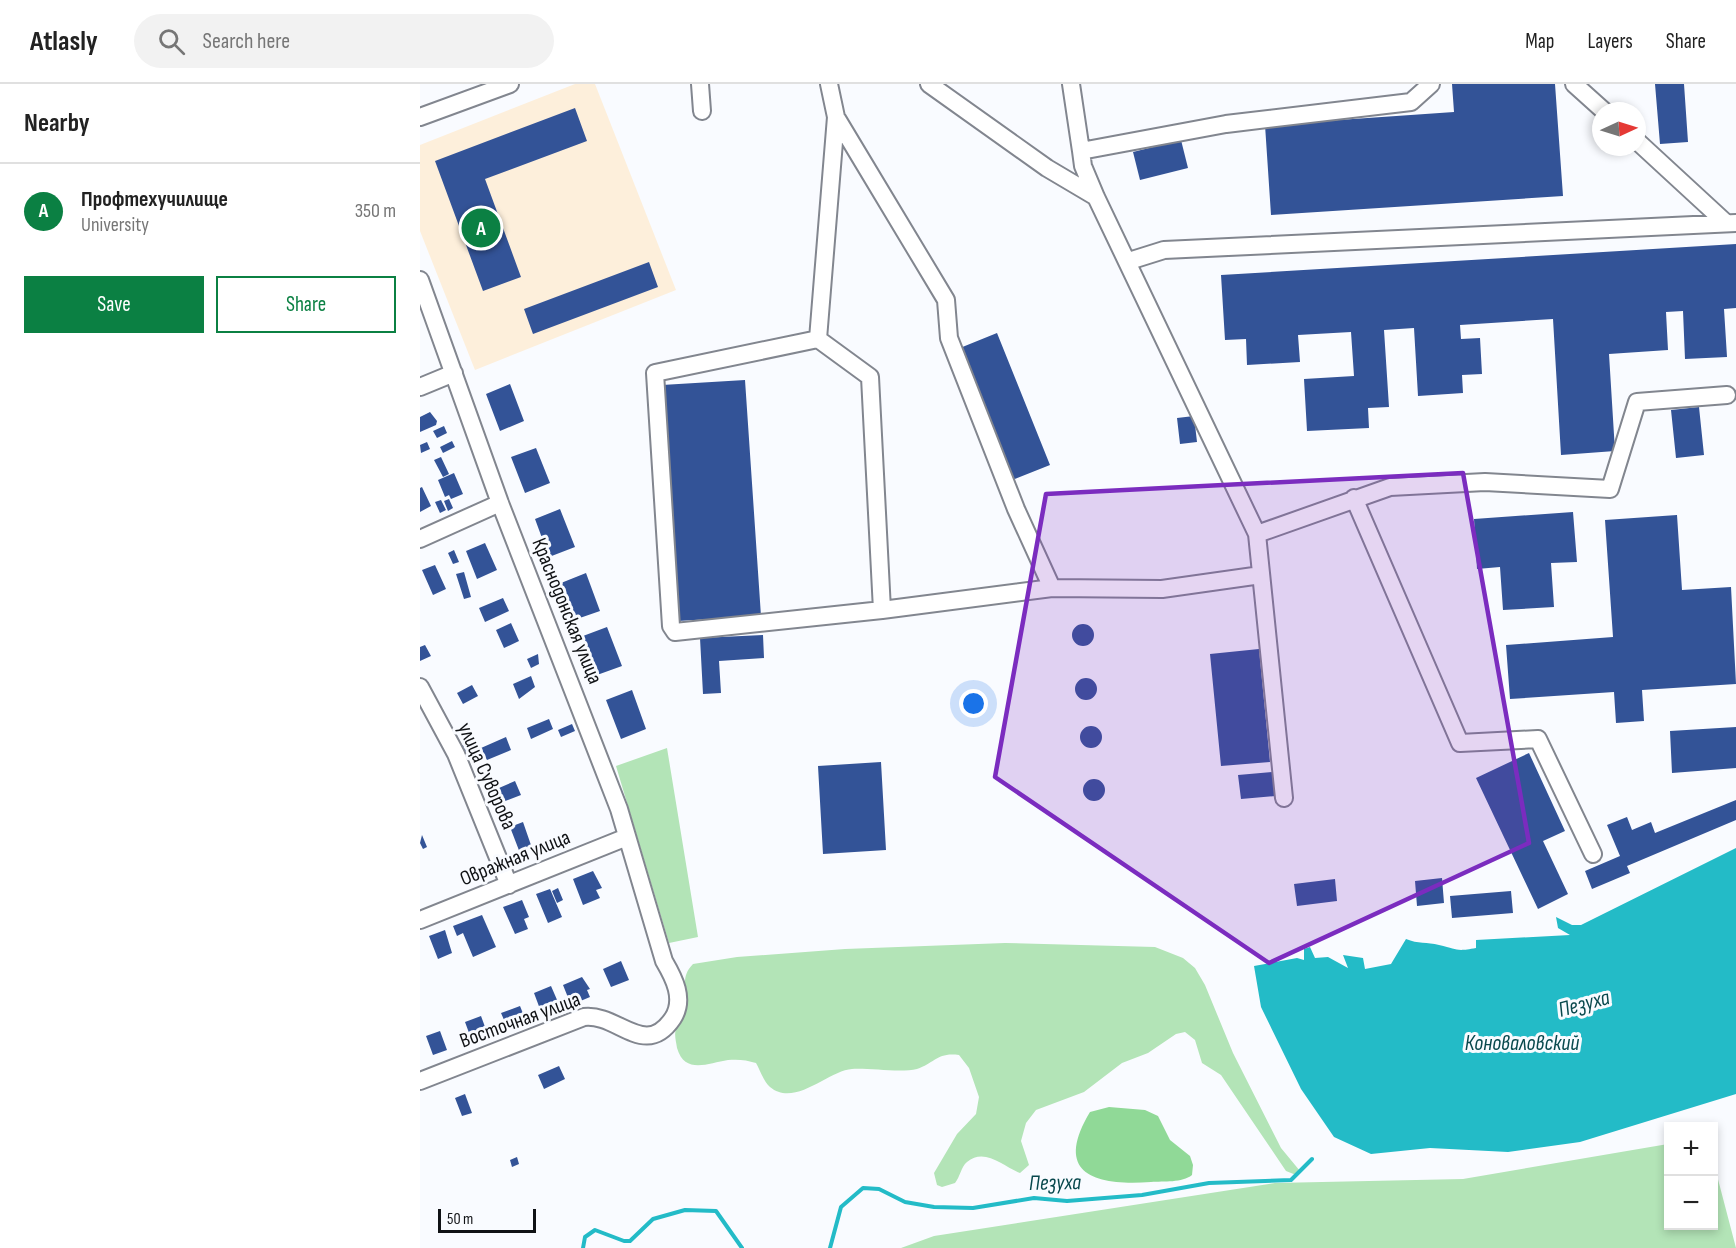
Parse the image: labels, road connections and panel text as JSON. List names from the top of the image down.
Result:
{
  "streets": {
    "street": [
      "Краснодонская улица",
      "улица Суворова",
      "Овражная улица",
      "Восточная улица"
    ]
  },
  "crossings": [
    ["Краснодонская улица", "Овражная улица"],
    ["Краснодонская улица", "Восточная улица"],
    ["улица Суворова", "Овражная улица"]
  ],
  "water": ["Пезуха", "Коноваловский"],
  "scale_bar": "50 m",
  "north": "right",
  "page": {
    "header": "Atlasly",
    "search": "Search here",
    "nav": ["Map", "Layers", "Share"],
    "heading": "Nearby",
    "list": [
      {
        "mark": "A",
        "name": "Профтехучилище",
        "note": "University",
        "value": "350 m"
      }
    ],
    "pins": "A",
    "buttons": ["Save", "Share"],
    "map_buttons": ["+", "−"],
    "scale": "50 m"
  }
}
